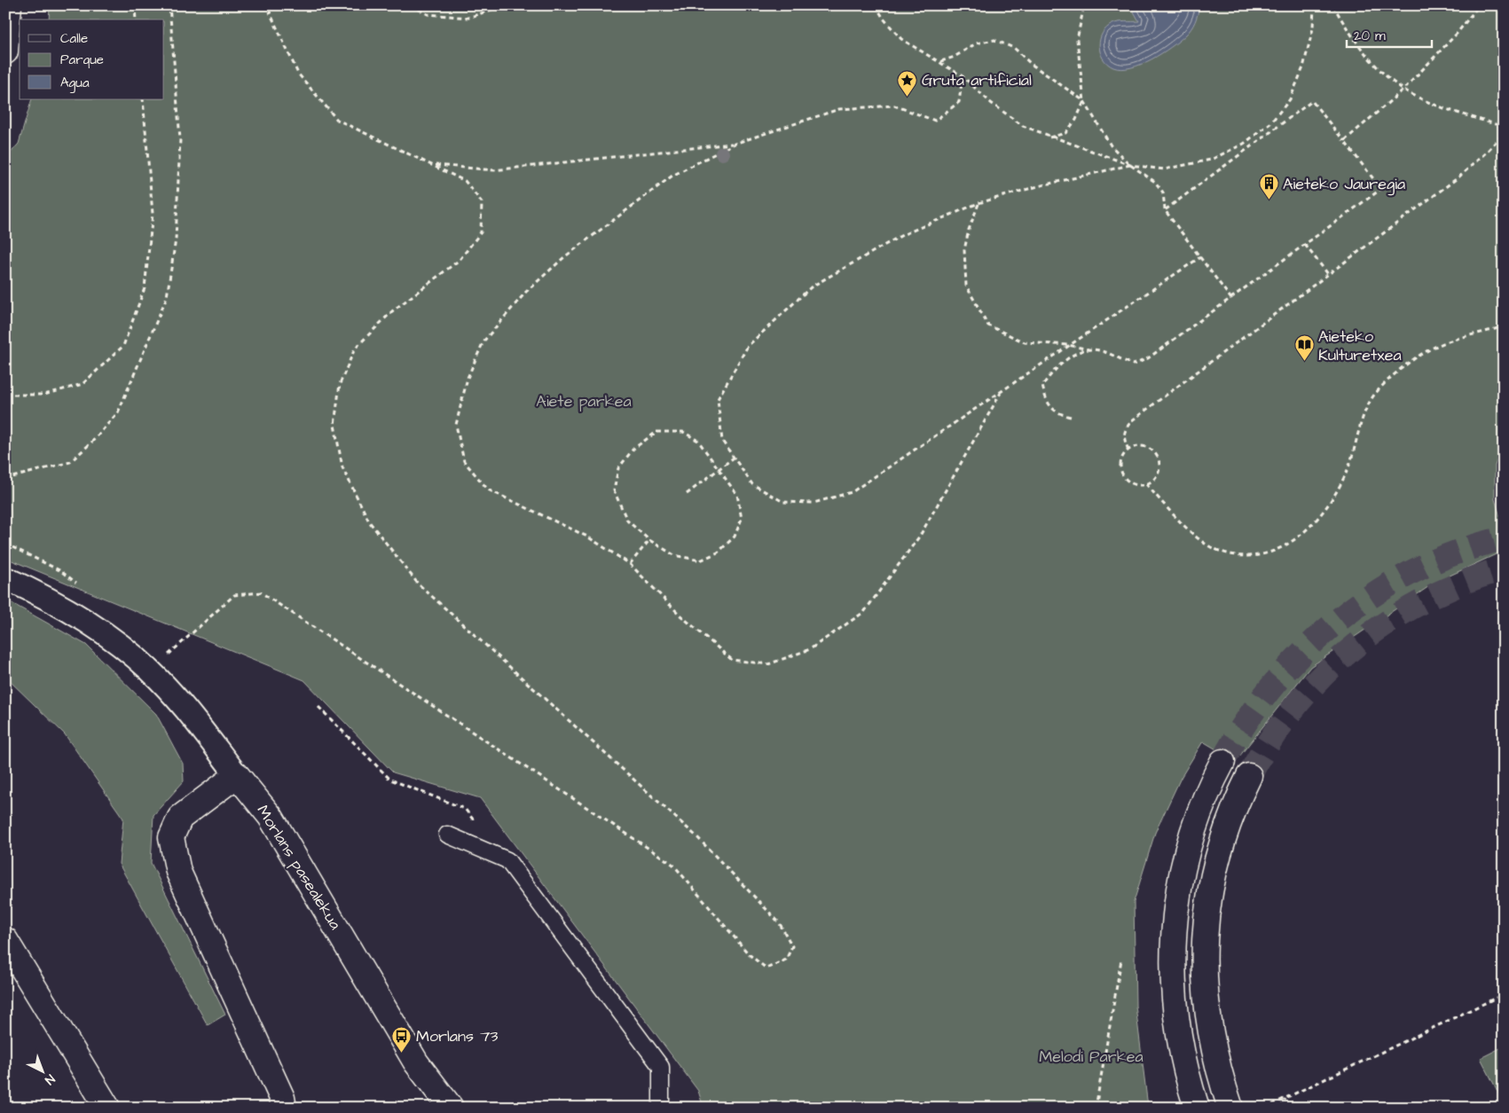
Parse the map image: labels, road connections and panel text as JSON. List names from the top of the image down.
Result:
{
  "streets": {
    "street": ["Morlans pasealekua"]
  },
  "parks": ["Aiete parkea", "Melodi Parkea"],
  "places": {
    "place": ["Gruta artificial"],
    "building": ["Aieteko Jauregia"],
    "library": ["Aieteko Kulturetxea"],
    "bus stop": ["Morlans 73"]
  },
  "legend": ["Calle", "Parque", "Agua"],
  "scale_bar": "20 m",
  "north": "bottom right"
}
